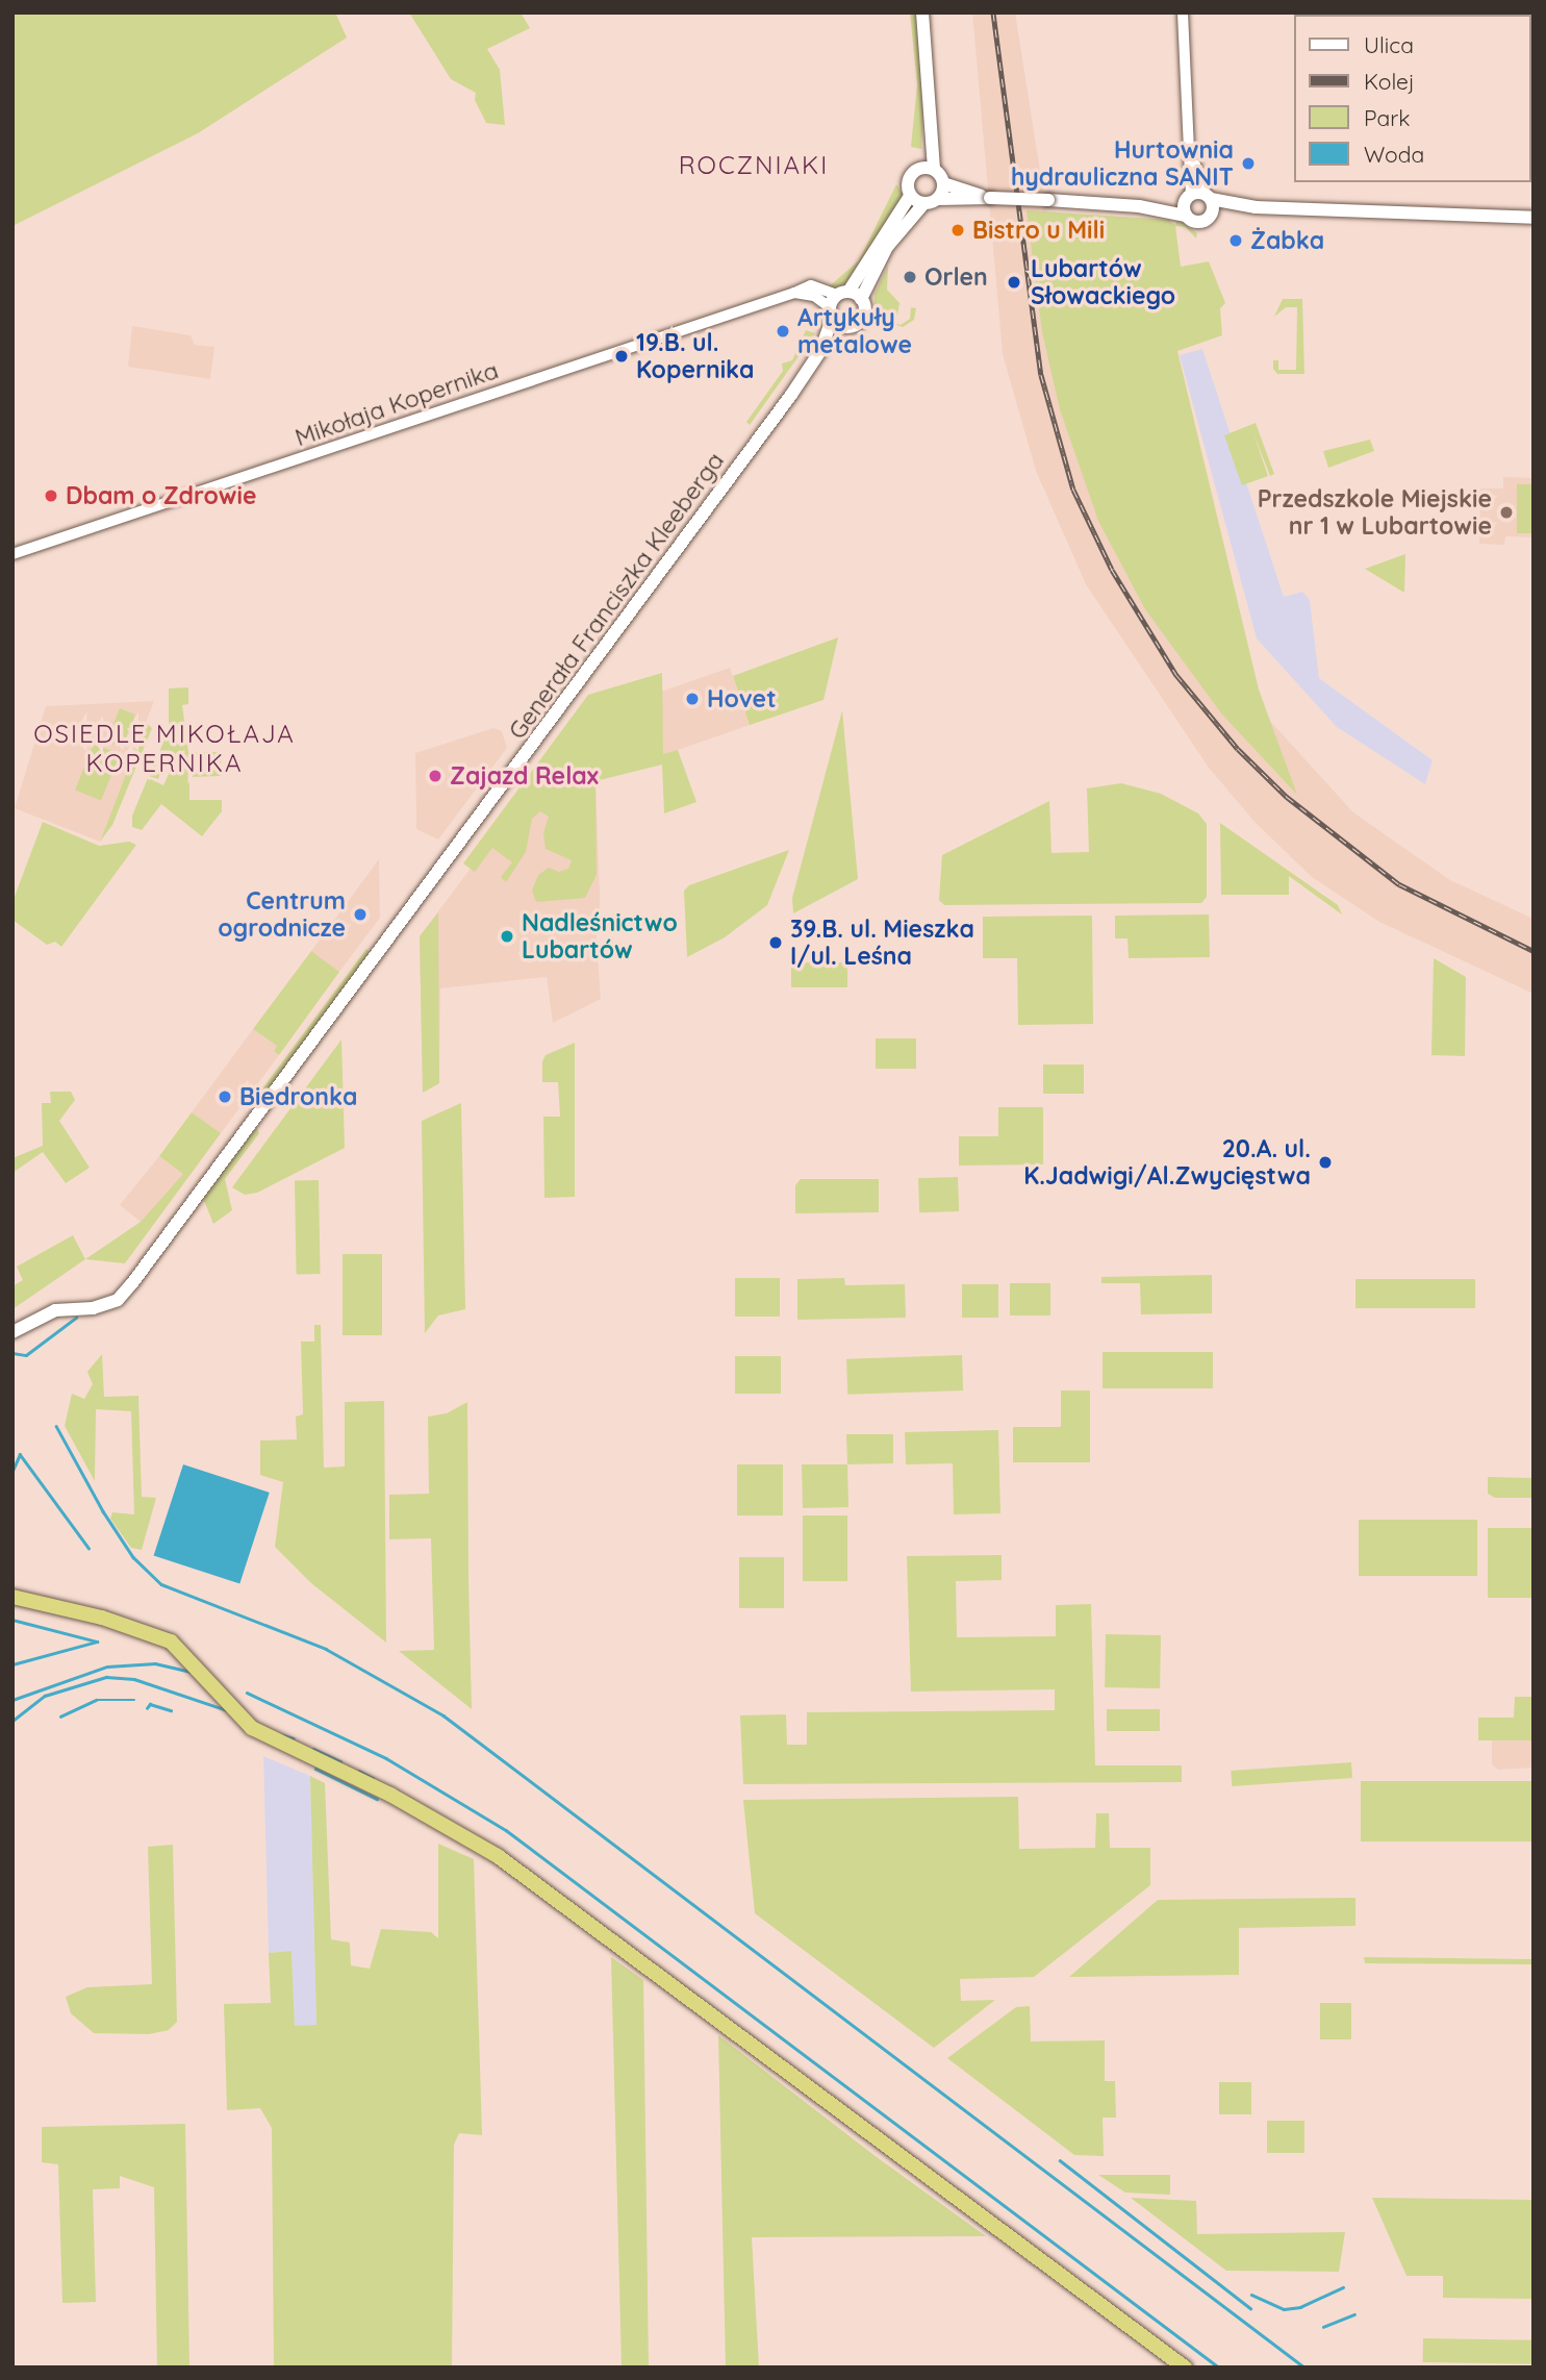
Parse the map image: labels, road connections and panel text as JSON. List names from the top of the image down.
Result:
{
  "streets": {
    "main road": ["Generała Franciszka Kleeberga"],
    "street": ["Mikołaja Kopernika"]
  },
  "crossings": [
    ["Mikołaja Kopernika", "Generała Franciszka Kleeberga"]
  ],
  "districts": ["ROCZNIAKI", "OSIEDLE MIKOŁAJA KOPERNIKA"],
  "places": [
    "Hurtownia hydrauliczna SANIT",
    "Bistro u Mili",
    "Żabka",
    "Orlen",
    "Lubartów Słowackiego",
    "Artykuły metalowe",
    "19.B. ul. Kopernika",
    "Dbam o Zdrowie",
    "Przedszkole Miejskie nr 1 w Lubartowie",
    "Hovet",
    "Zajazd Relax",
    "Centrum ogrodnicze",
    "Nadleśnictwo Lubartów",
    "39.B. ul. Mieszka I/ul. Leśna",
    "Biedronka",
    "20.A. ul. K.Jadwigi/Al.Zwycięstwa"
  ],
  "legend": [
    "Ulica",
    "Kolej",
    "Park",
    "Woda"
  ]
}
